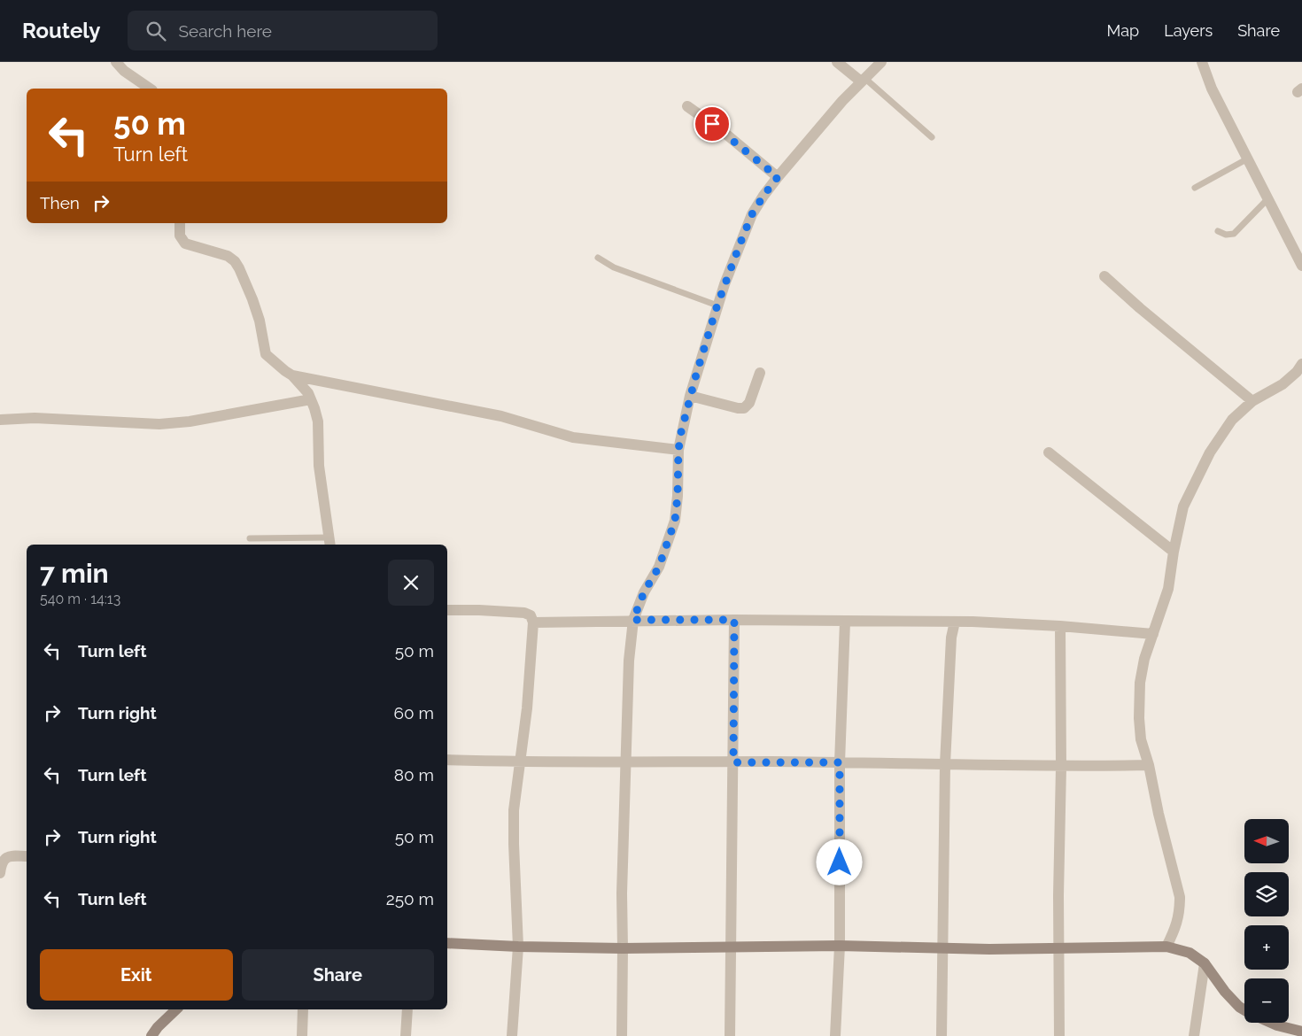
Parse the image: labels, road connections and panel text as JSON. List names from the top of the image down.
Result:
{
  "north": "left",
  "page": {
    "header": "Routely",
    "search": "Search here",
    "nav": ["Map", "Layers", "Share"],
    "turn": ["50 m", "Turn left"],
    "then": "Then",
    "heading": ["7 min", "540 m · 14:13"],
    "list": [
      {
        "name": "Turn left",
        "value": "50 m"
      },
      {
        "name": "Turn right",
        "value": "60 m"
      },
      {
        "name": "Turn left",
        "value": "80 m"
      },
      {
        "name": "Turn right",
        "value": "50 m"
      },
      {
        "name": "Turn left",
        "value": "250 m"
      }
    ],
    "map_buttons": ["+", "−"],
    "buttons": ["Exit", "Share"]
  }
}
